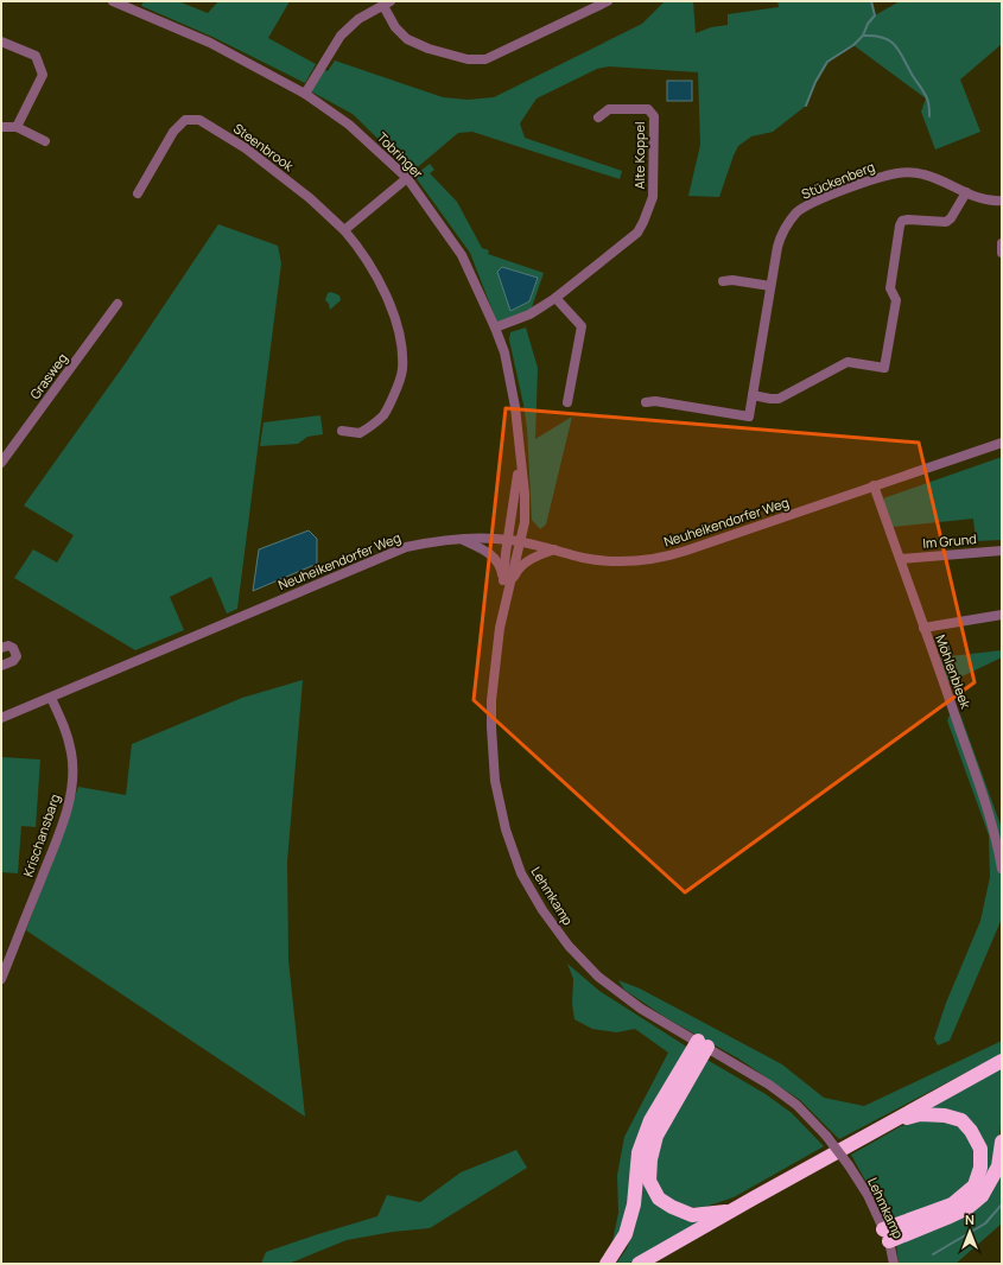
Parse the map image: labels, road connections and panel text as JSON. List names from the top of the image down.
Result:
{
  "streets": {
    "street": [
      "Steenbrook",
      "Tobringer",
      "Alte Koppel",
      "Stückenberg",
      "Grasweg",
      "Neuheikendorfer Weg",
      "Im Grund",
      "Möhlenbleek",
      "Krischansbarg",
      "Lehmkamp"
    ]
  },
  "crossings": [
    ["Tobringer", "Alte Koppel"],
    ["Tobringer", "Neuheikendorfer Weg"],
    ["Neuheikendorfer Weg", "Möhlenbleek"],
    ["Neuheikendorfer Weg", "Krischansbarg"],
    ["Im Grund", "Möhlenbleek"]
  ],
  "north": "top"
}
